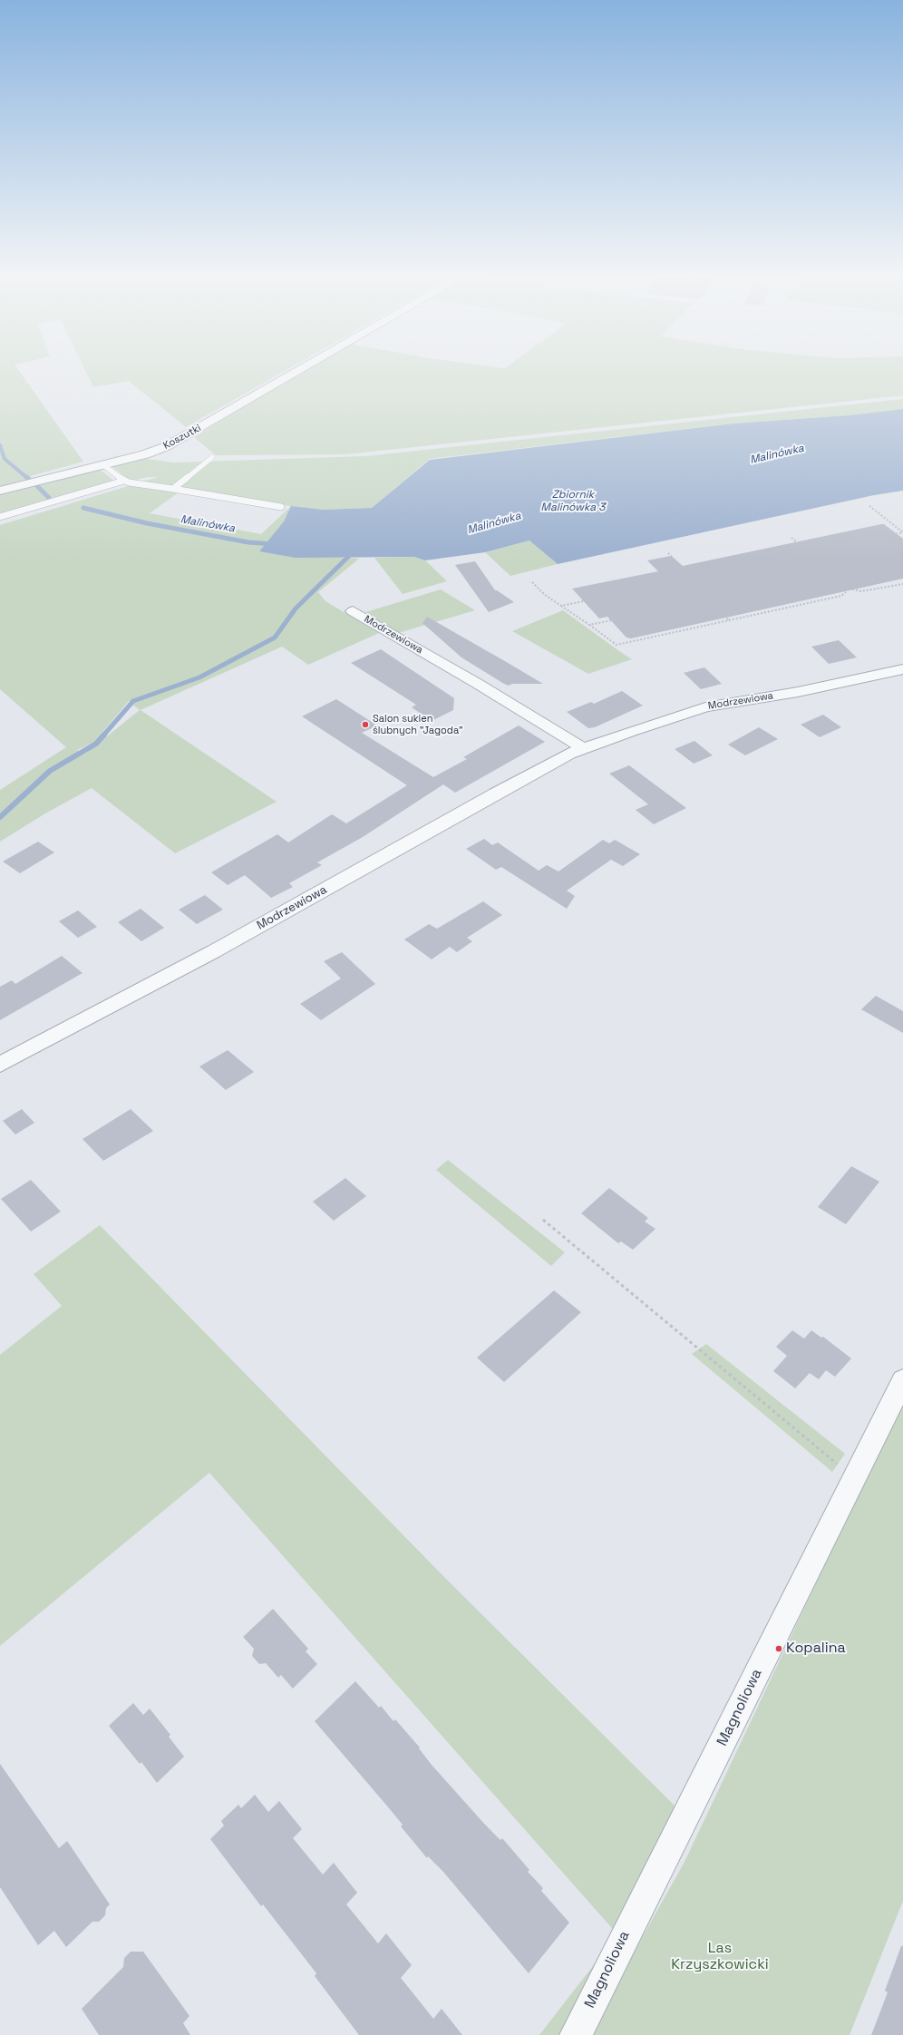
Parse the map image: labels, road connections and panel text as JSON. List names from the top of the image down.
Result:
{
  "streets": {
    "street": ["Koszutki", "Modrzewiowa", "Magnoliowa"]
  },
  "water": ["Malinówka", "Zbiornik Malinówka 3"],
  "parks": ["Las Krzyszkowicki"],
  "places": ["Salon sukien ślubnych \"Jagoda\"", "Kopalina"]
}
